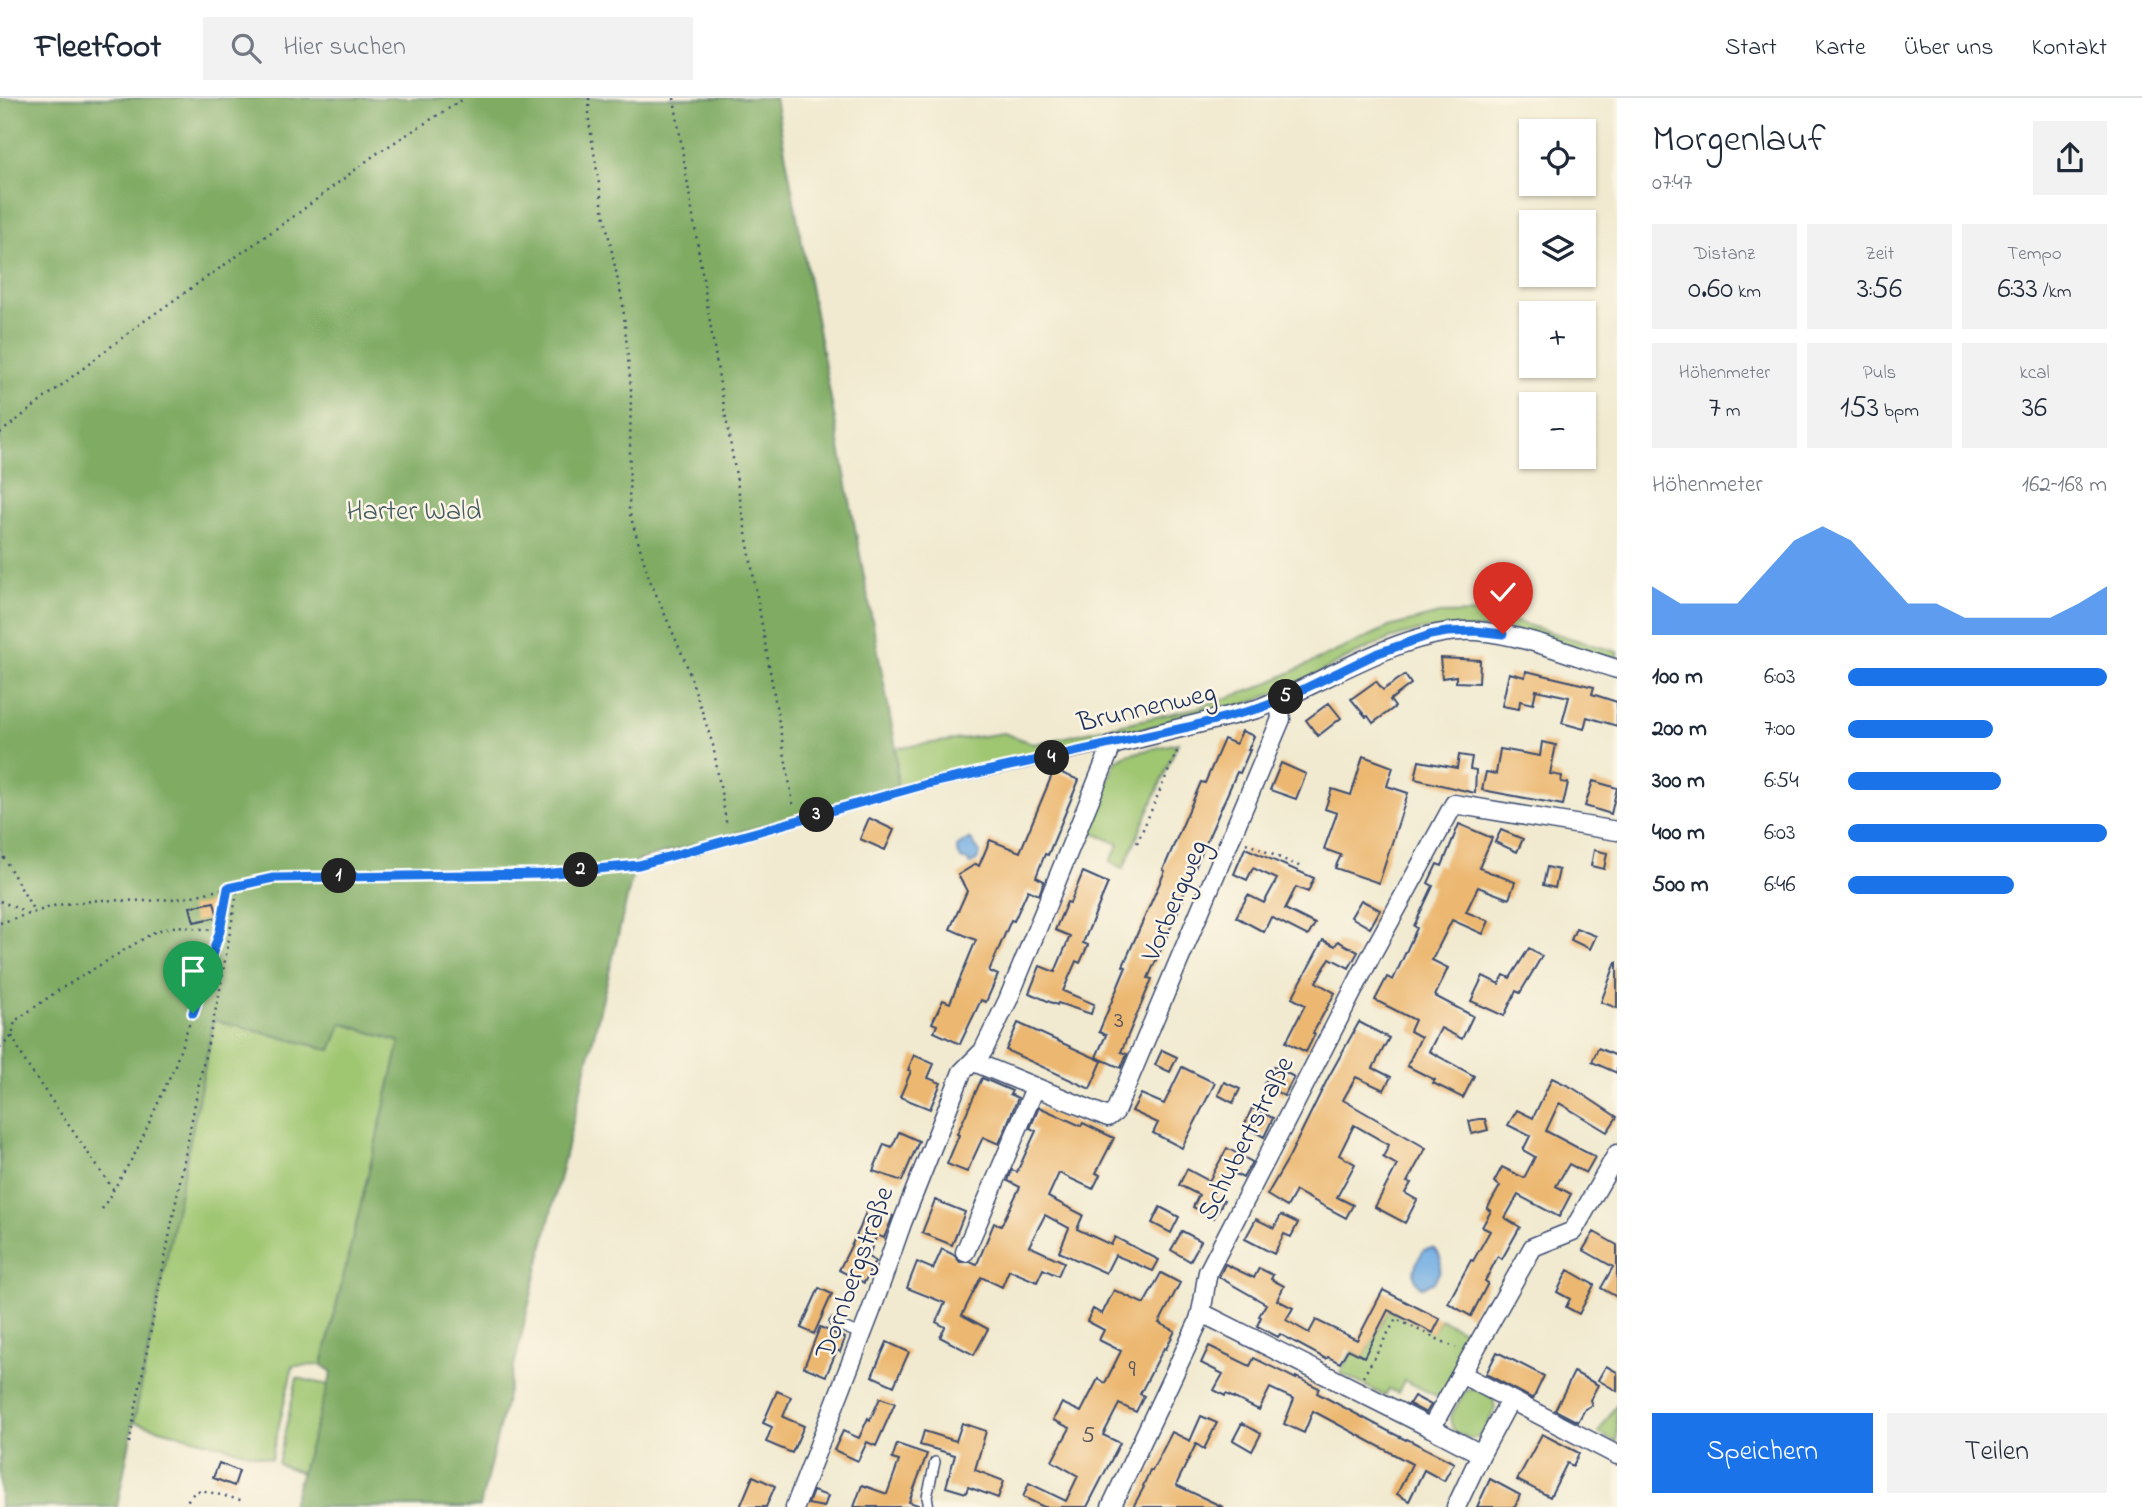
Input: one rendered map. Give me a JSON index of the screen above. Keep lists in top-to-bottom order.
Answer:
{
  "streets": {
    "street": [
      "Brunnenweg",
      "Vorbergweg",
      "Schubertstraße",
      "Dornbergstraße"
    ]
  },
  "crossings": [
    ["Brunnenweg", "Vorbergweg"],
    ["Brunnenweg", "Dornbergstraße"]
  ],
  "parks": ["Harter Wald"],
  "house_numbers": ["3", "9", "5"],
  "page": {
    "header": "Fleetfoot",
    "search": "Hier suchen",
    "nav": [
      "Start",
      "Karte",
      "Über uns",
      "Kontakt"
    ],
    "heading": ["Morgenlauf", "07:47"],
    "map_buttons": ["+", "−"],
    "stats": [
      ["Distanz", "0.60 km"],
      ["Zeit", "3:56"],
      ["Tempo", "6:33 /km"],
      ["Höhenmeter", "7 m"],
      ["Puls", "153 bpm"],
      ["kcal", "36"]
    ],
    "chart": ["Höhenmeter", "162–168 m"],
    "list": [
      {
        "name": "100 m",
        "note": "6:03"
      },
      {
        "name": "200 m",
        "note": "7:00"
      },
      {
        "name": "300 m",
        "note": "6:54"
      },
      {
        "name": "400 m",
        "note": "6:03"
      },
      {
        "name": "500 m",
        "note": "6:46"
      }
    ],
    "pins": [
      "5",
      "4",
      "3",
      "2",
      "1"
    ],
    "buttons": ["Speichern", "Teilen"]
  }
}
